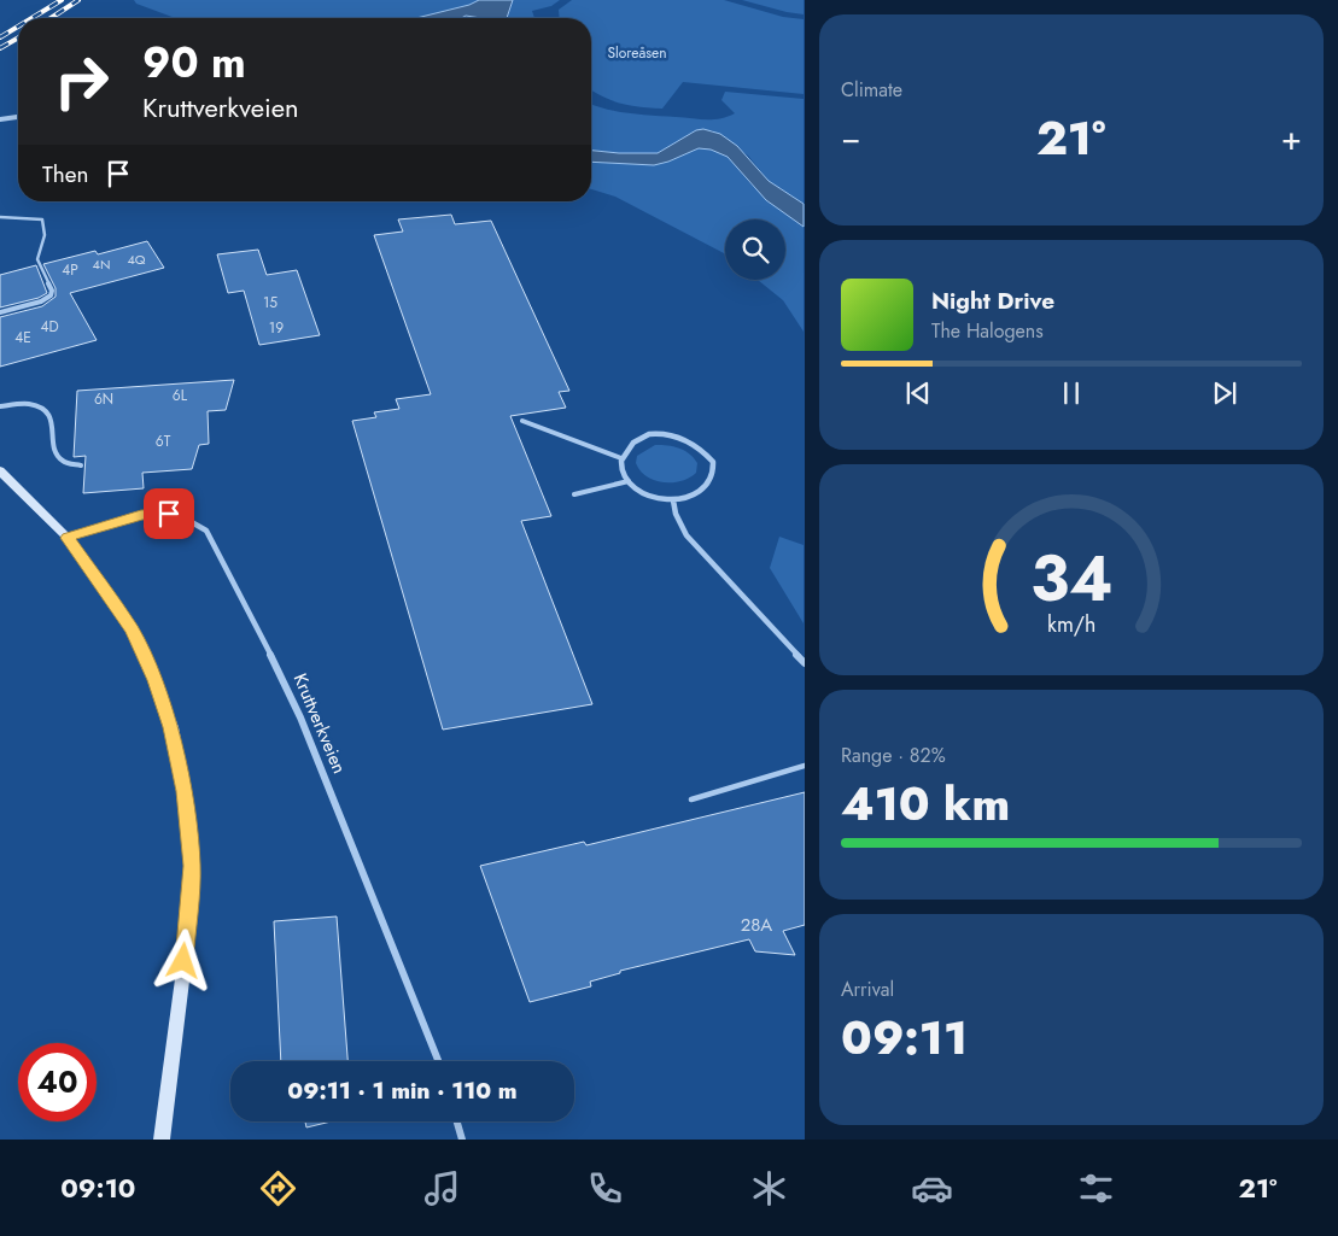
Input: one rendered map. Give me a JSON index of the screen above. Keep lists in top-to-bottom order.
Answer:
{
  "streets": {
    "street": ["Kruttverkveien"]
  },
  "parks": ["Sloreåsen"],
  "house_numbers": [
    "4Q",
    "4N",
    "4P",
    "15",
    "4D",
    "19",
    "4E",
    "6L",
    "6N",
    "6T",
    "28A"
  ],
  "page": {
    "tile": [
      "Climate",
      ["Range · 82%", "410 km"],
      ["Arrival", "09:11"]
    ],
    "turn": ["90 m", "Kruttverkveien"],
    "heat": ["−", "21°", "+"],
    "then": "Then",
    "song": ["Night Drive", "The Halogens"],
    "limit": "40",
    "trip": "09:11 · 1 min · 110 m",
    "tabs": ["09:10", "21°"],
    "gauge": ["34", "km/h"]
  }
}
